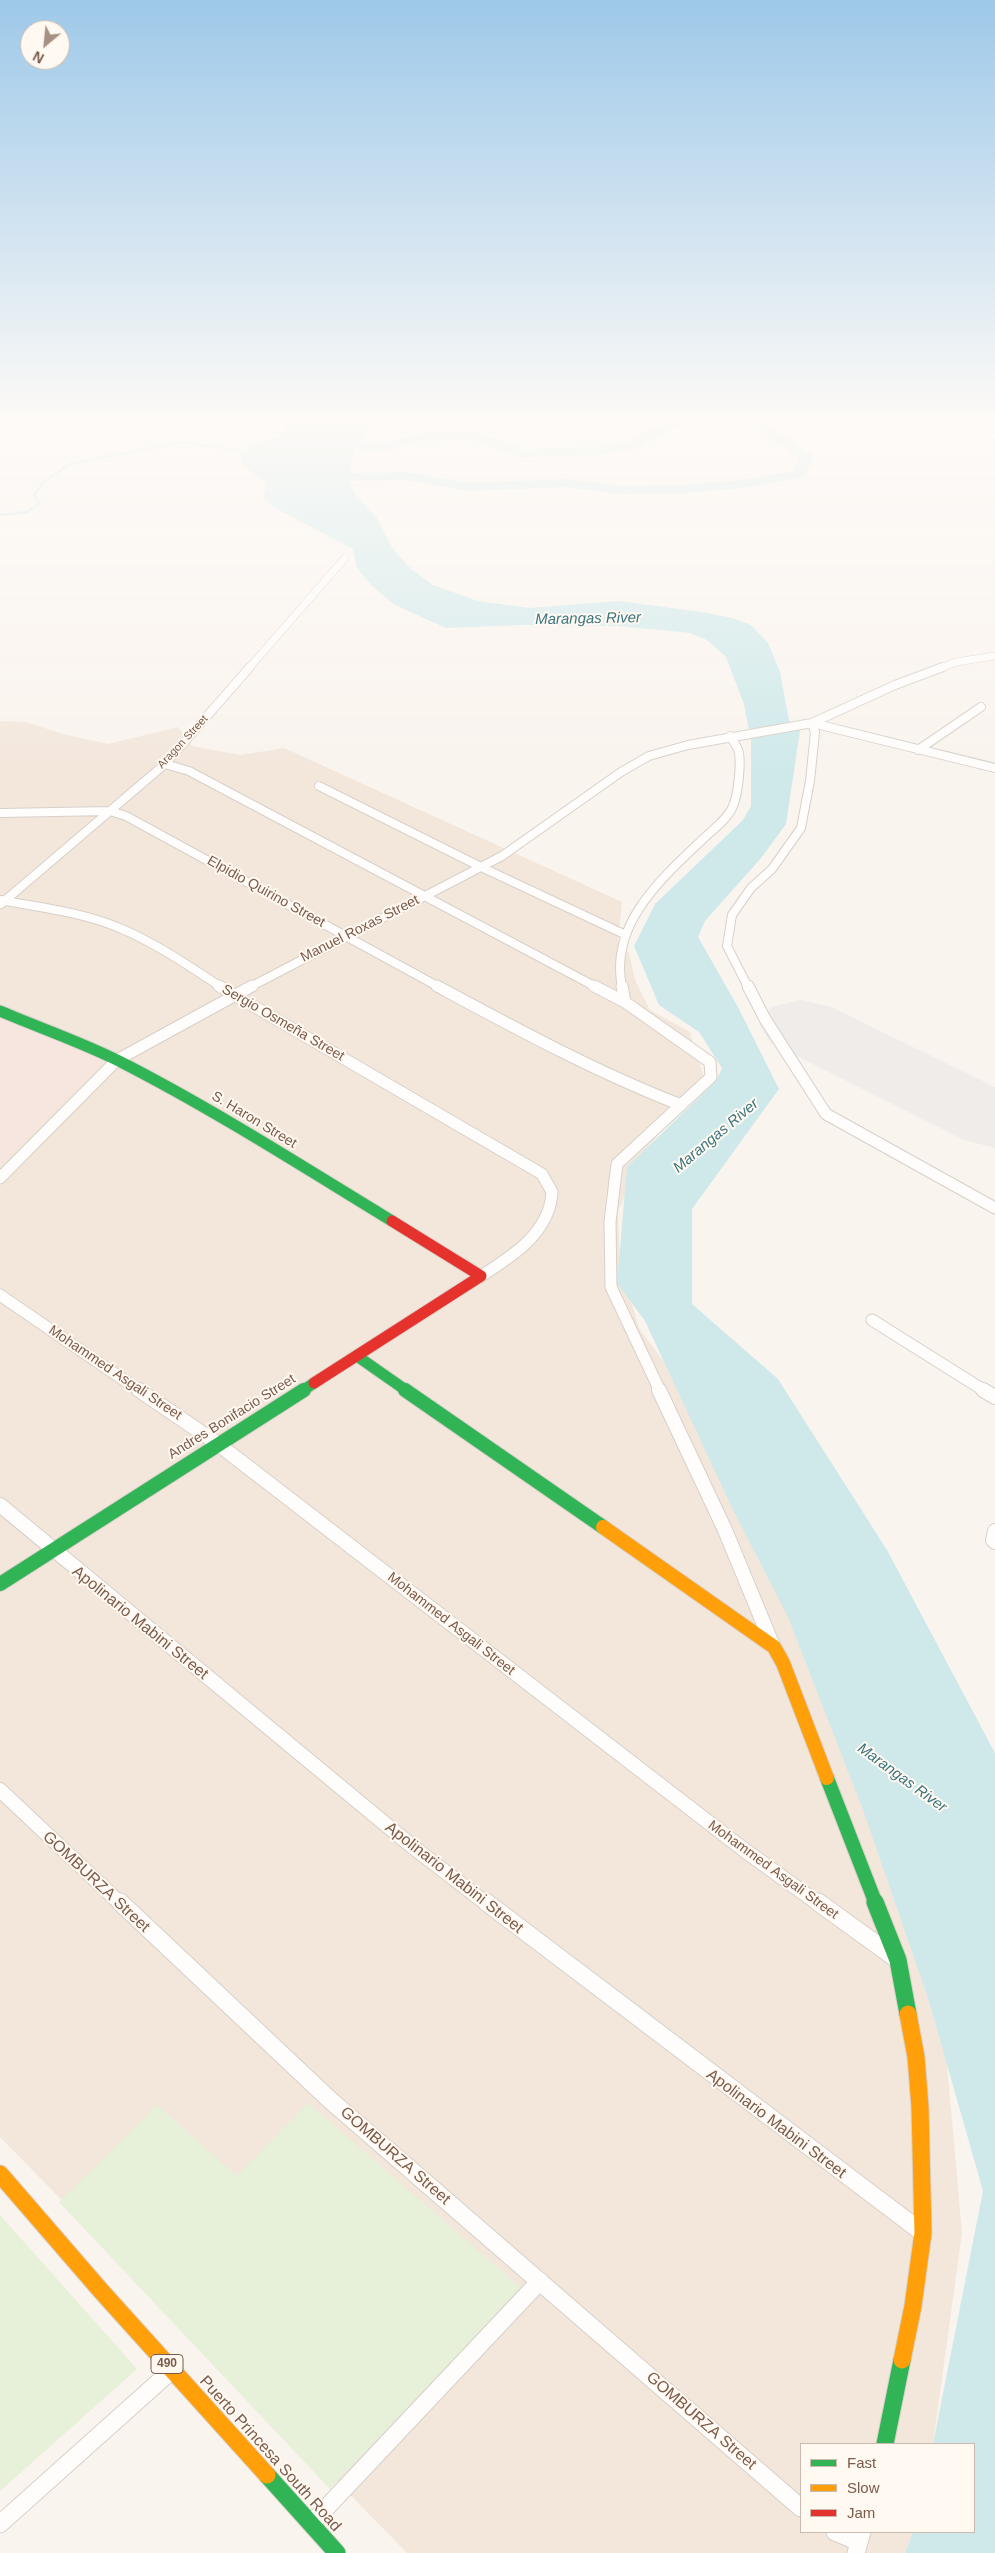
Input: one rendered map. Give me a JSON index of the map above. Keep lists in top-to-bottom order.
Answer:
{
  "streets": {
    "street": [
      "Aragon Street",
      "Elpidio Quirino Street",
      "Manuel Roxas Street",
      "Sergio Osmeña Street",
      "S. Haron Street",
      "Mohammed Asgali Street",
      "Andres Bonifacio Street",
      "Apolinario Mabini Street",
      "GOMBURZA Street",
      "490",
      "Puerto Princesa South Road"
    ]
  },
  "crossings": [
    ["Aragon Street", "Elpidio Quirino Street"],
    ["Aragon Street", "Sergio Osmeña Street"],
    ["Elpidio Quirino Street", "Manuel Roxas Street"],
    ["Manuel Roxas Street", "Sergio Osmeña Street"],
    ["Manuel Roxas Street", "S. Haron Street"],
    ["Sergio Osmeña Street", "S. Haron Street"],
    ["Sergio Osmeña Street", "Andres Bonifacio Street"],
    ["S. Haron Street", "Andres Bonifacio Street"],
    ["Mohammed Asgali Street", "Andres Bonifacio Street"],
    ["Andres Bonifacio Street", "Apolinario Mabini Street"]
  ],
  "water": ["Marangas River"],
  "legend": ["Fast", "Slow", "Jam"],
  "north": "bottom left"
}
